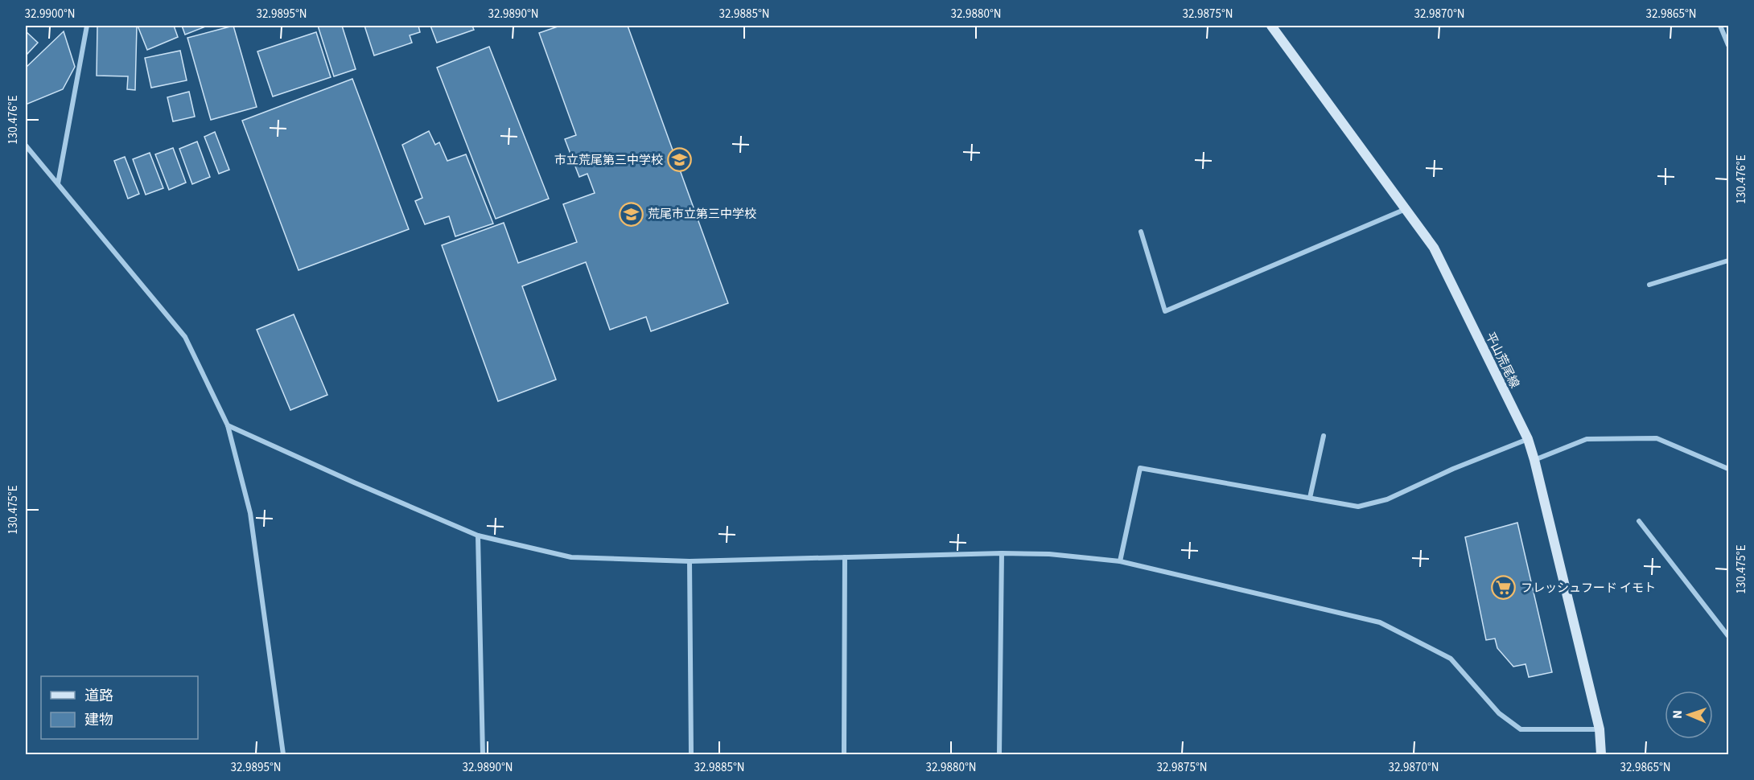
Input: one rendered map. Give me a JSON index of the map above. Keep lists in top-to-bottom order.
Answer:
{
  "streets": {
    "main road": ["平山荒尾線"]
  },
  "places": {
    "school or university": ["市立荒尾第三中学校", "荒尾市立第三中学校"],
    "supermarket": ["フレッシュフード イモト"]
  },
  "legend": ["道路", "建物"],
  "north": "left",
  "coordinates": [
    "32.9900°N",
    "32.9895°N",
    "32.9890°N",
    "32.9885°N",
    "32.9880°N",
    "32.9875°N",
    "32.9870°N",
    "32.9865°N",
    "130.476°E",
    "130.475°E"
  ]
}
